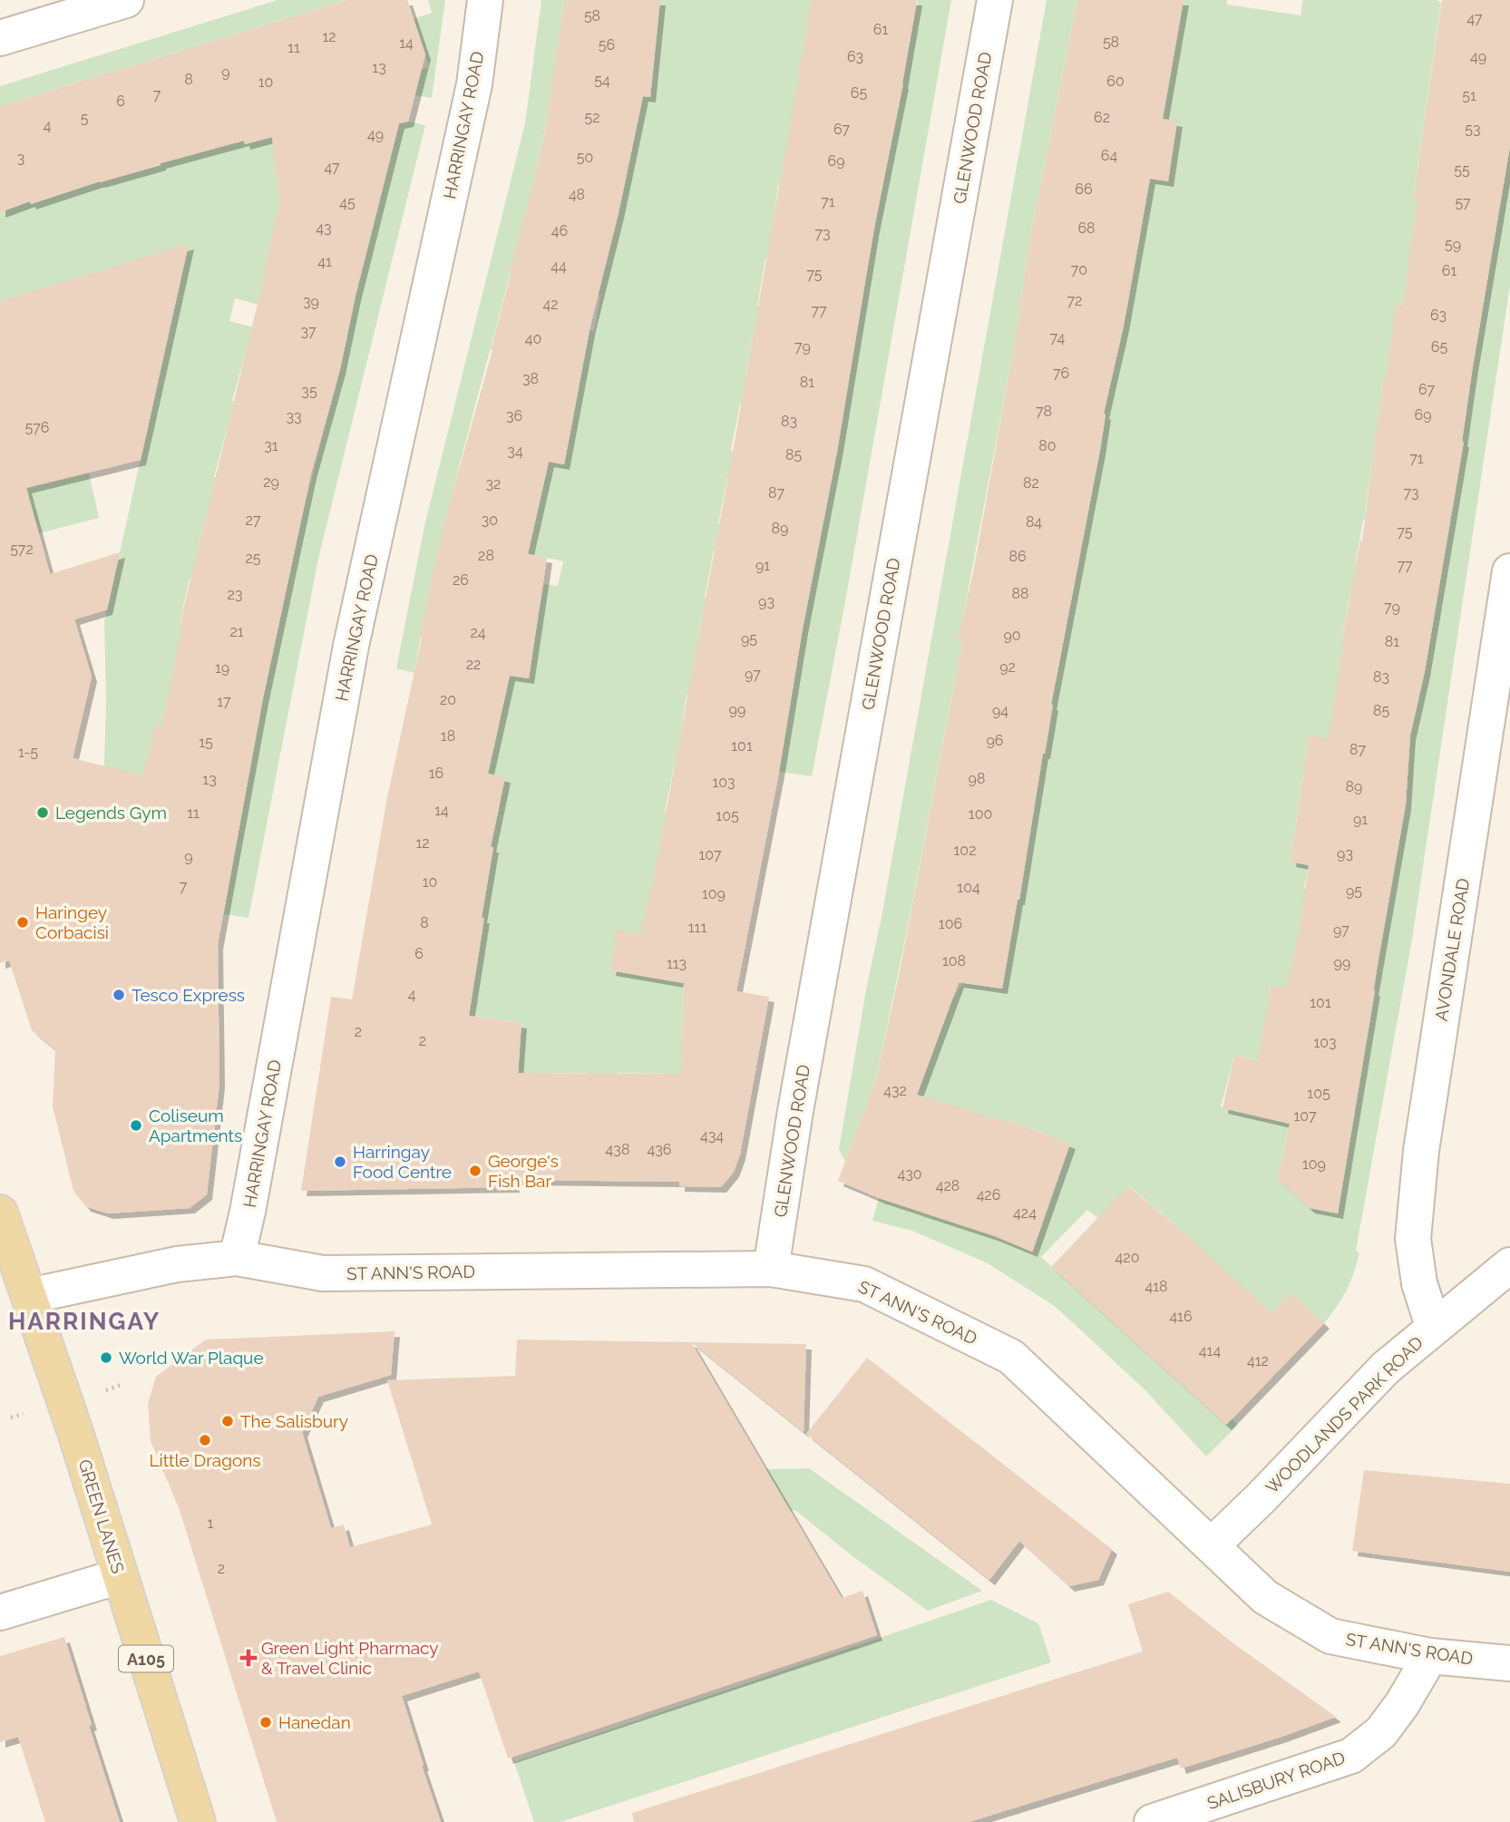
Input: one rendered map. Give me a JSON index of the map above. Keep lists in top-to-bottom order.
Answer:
{
  "streets": {
    "main road": ["GREEN LANES", "A105"],
    "street": [
      "HARRINGAY ROAD",
      "GLENWOOD ROAD",
      "AVONDALE ROAD",
      "ST ANN'S ROAD",
      "WOODLANDS PARK ROAD",
      "SALISBURY ROAD"
    ]
  },
  "crossings": [
    ["HARRINGAY ROAD", "ST ANN'S ROAD"],
    ["GLENWOOD ROAD", "ST ANN'S ROAD"],
    ["AVONDALE ROAD", "WOODLANDS PARK ROAD"],
    ["ST ANN'S ROAD", "WOODLANDS PARK ROAD"],
    ["ST ANN'S ROAD", "GREEN LANES"],
    ["ST ANN'S ROAD", "SALISBURY ROAD"]
  ],
  "districts": ["HARRINGAY"],
  "places": {
    "other": [
      "Legends Gym",
      "Haringey Corbacisi",
      "Tesco Express",
      "Coliseum Apartments",
      "Harringay Food Centre",
      "George's Fish Bar",
      "World War Plaque",
      "The Salisbury",
      "Little Dragons",
      "Hanedan"
    ],
    "health": ["Green Light Pharmacy & Travel Clinic"]
  },
  "house_numbers": [
    "58",
    "47",
    "61",
    "12",
    "58",
    "14",
    "56",
    "11",
    "63",
    "49",
    "13",
    "9",
    "8",
    "54",
    "60",
    "10",
    "65",
    "7",
    "51",
    "6",
    "52",
    "62",
    "5",
    "4",
    "67",
    "53",
    "49",
    "64",
    "50",
    "3",
    "69",
    "47",
    "55",
    "66",
    "48",
    "71",
    "45",
    "57",
    "43",
    "68",
    "46",
    "73",
    "59",
    "41",
    "44",
    "70",
    "61",
    "75",
    "72",
    "39",
    "42",
    "77",
    "63",
    "37",
    "74",
    "40",
    "79",
    "65",
    "76",
    "38",
    "81",
    "67",
    "35",
    "78",
    "69",
    "36",
    "33",
    "83",
    "576",
    "31",
    "80",
    "34",
    "85",
    "71",
    "29",
    "82",
    "32",
    "87",
    "73",
    "27",
    "30",
    "84",
    "89",
    "75",
    "572",
    "28",
    "86",
    "25",
    "91",
    "77",
    "26",
    "88",
    "23",
    "93",
    "79",
    "21",
    "24",
    "90",
    "95",
    "81",
    "22",
    "92",
    "19",
    "97",
    "83",
    "20",
    "17",
    "99",
    "94",
    "85",
    "18",
    "96",
    "15",
    "101",
    "87",
    "1-5",
    "16",
    "98",
    "13",
    "103",
    "89",
    "14",
    "11",
    "100",
    "105",
    "91",
    "12",
    "102",
    "93",
    "107",
    "9",
    "10",
    "7",
    "104",
    "95",
    "109",
    "8",
    "106",
    "111",
    "97",
    "6",
    "108",
    "99",
    "113",
    "4",
    "101",
    "2",
    "2",
    "103",
    "432",
    "105",
    "107",
    "434",
    "438",
    "436",
    "109",
    "430",
    "428",
    "426",
    "424",
    "420",
    "418",
    "416",
    "414",
    "412",
    "1",
    "2"
  ]
}
